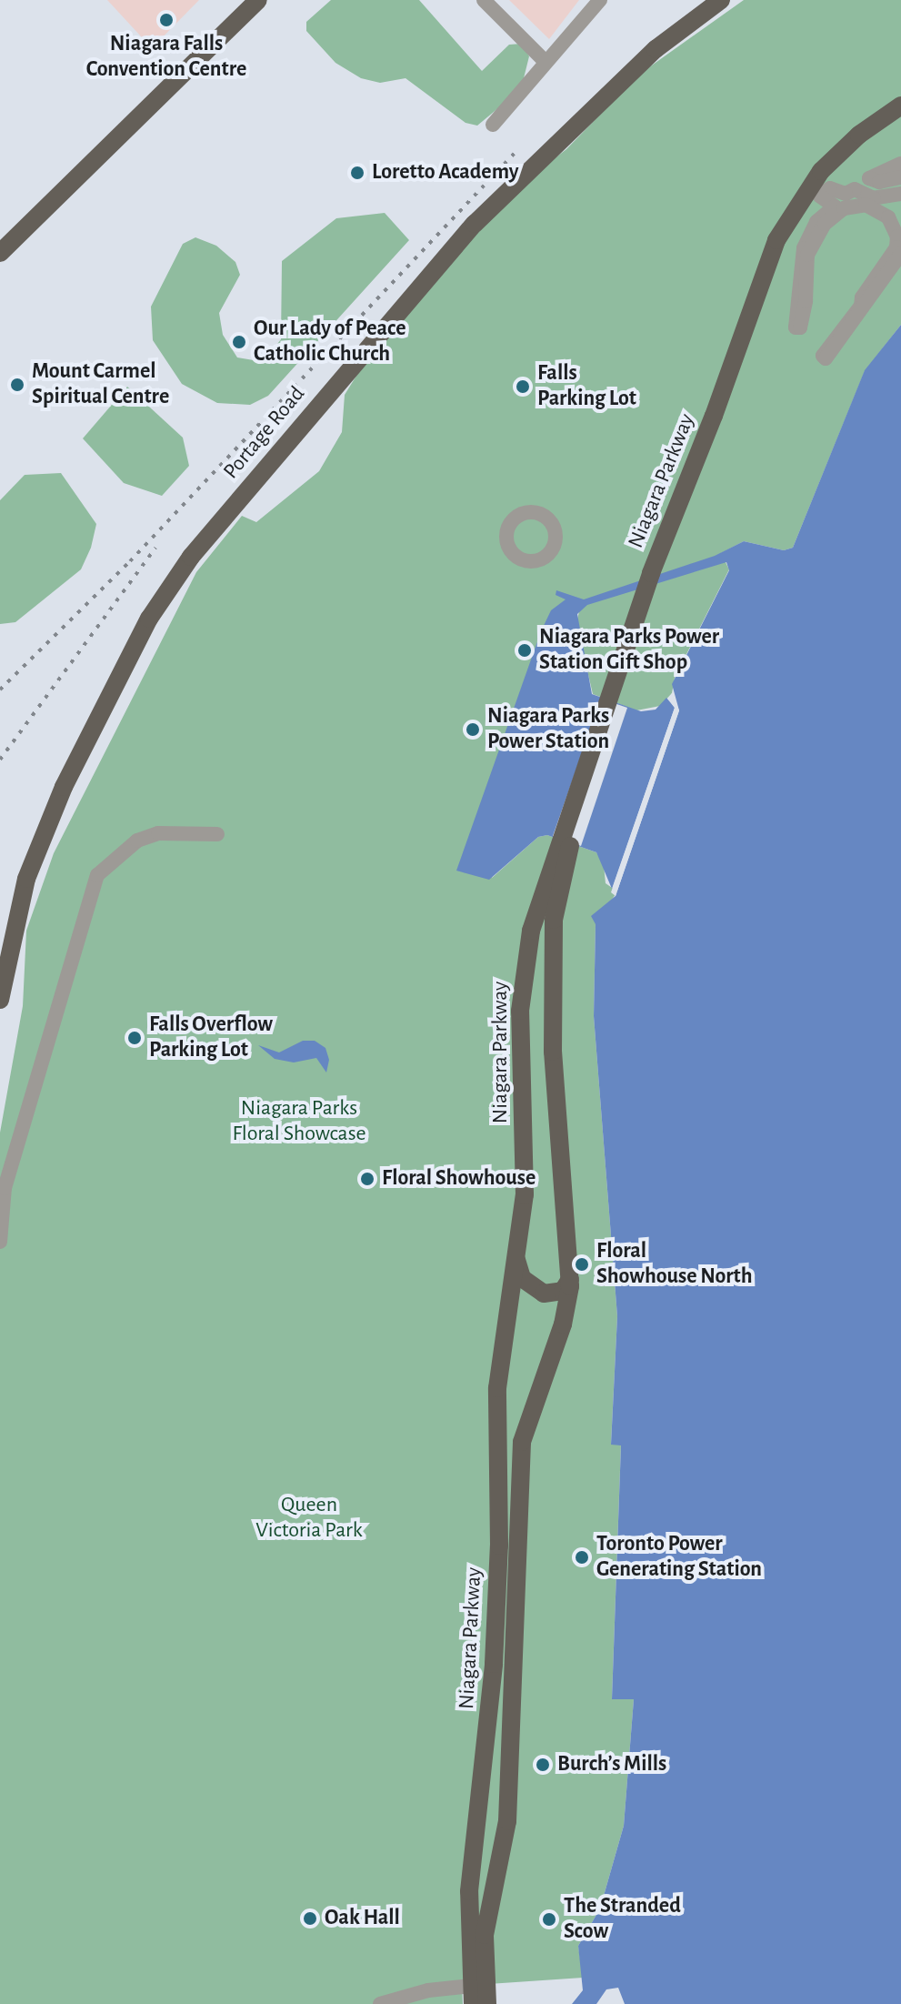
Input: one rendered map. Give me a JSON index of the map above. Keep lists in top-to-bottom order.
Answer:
{
  "streets": {
    "main road": ["Portage Road", "Niagara Parkway"]
  },
  "parks": ["Niagara Parks Floral Showcase", "Queen Victoria Park"],
  "places": [
    "Niagara Falls Convention Centre",
    "Loretto Academy",
    "Our Lady of Peace Catholic Church",
    "Mount Carmel Spiritual Centre",
    "Falls Parking Lot",
    "Niagara Parks Power Station Gift Shop",
    "Niagara Parks Power Station",
    "Falls Overflow Parking Lot",
    "Floral Showhouse",
    "Floral Showhouse North",
    "Toronto Power Generating Station",
    "Burch’s Mills",
    "Oak Hall",
    "The Stranded Scow"
  ]
}
